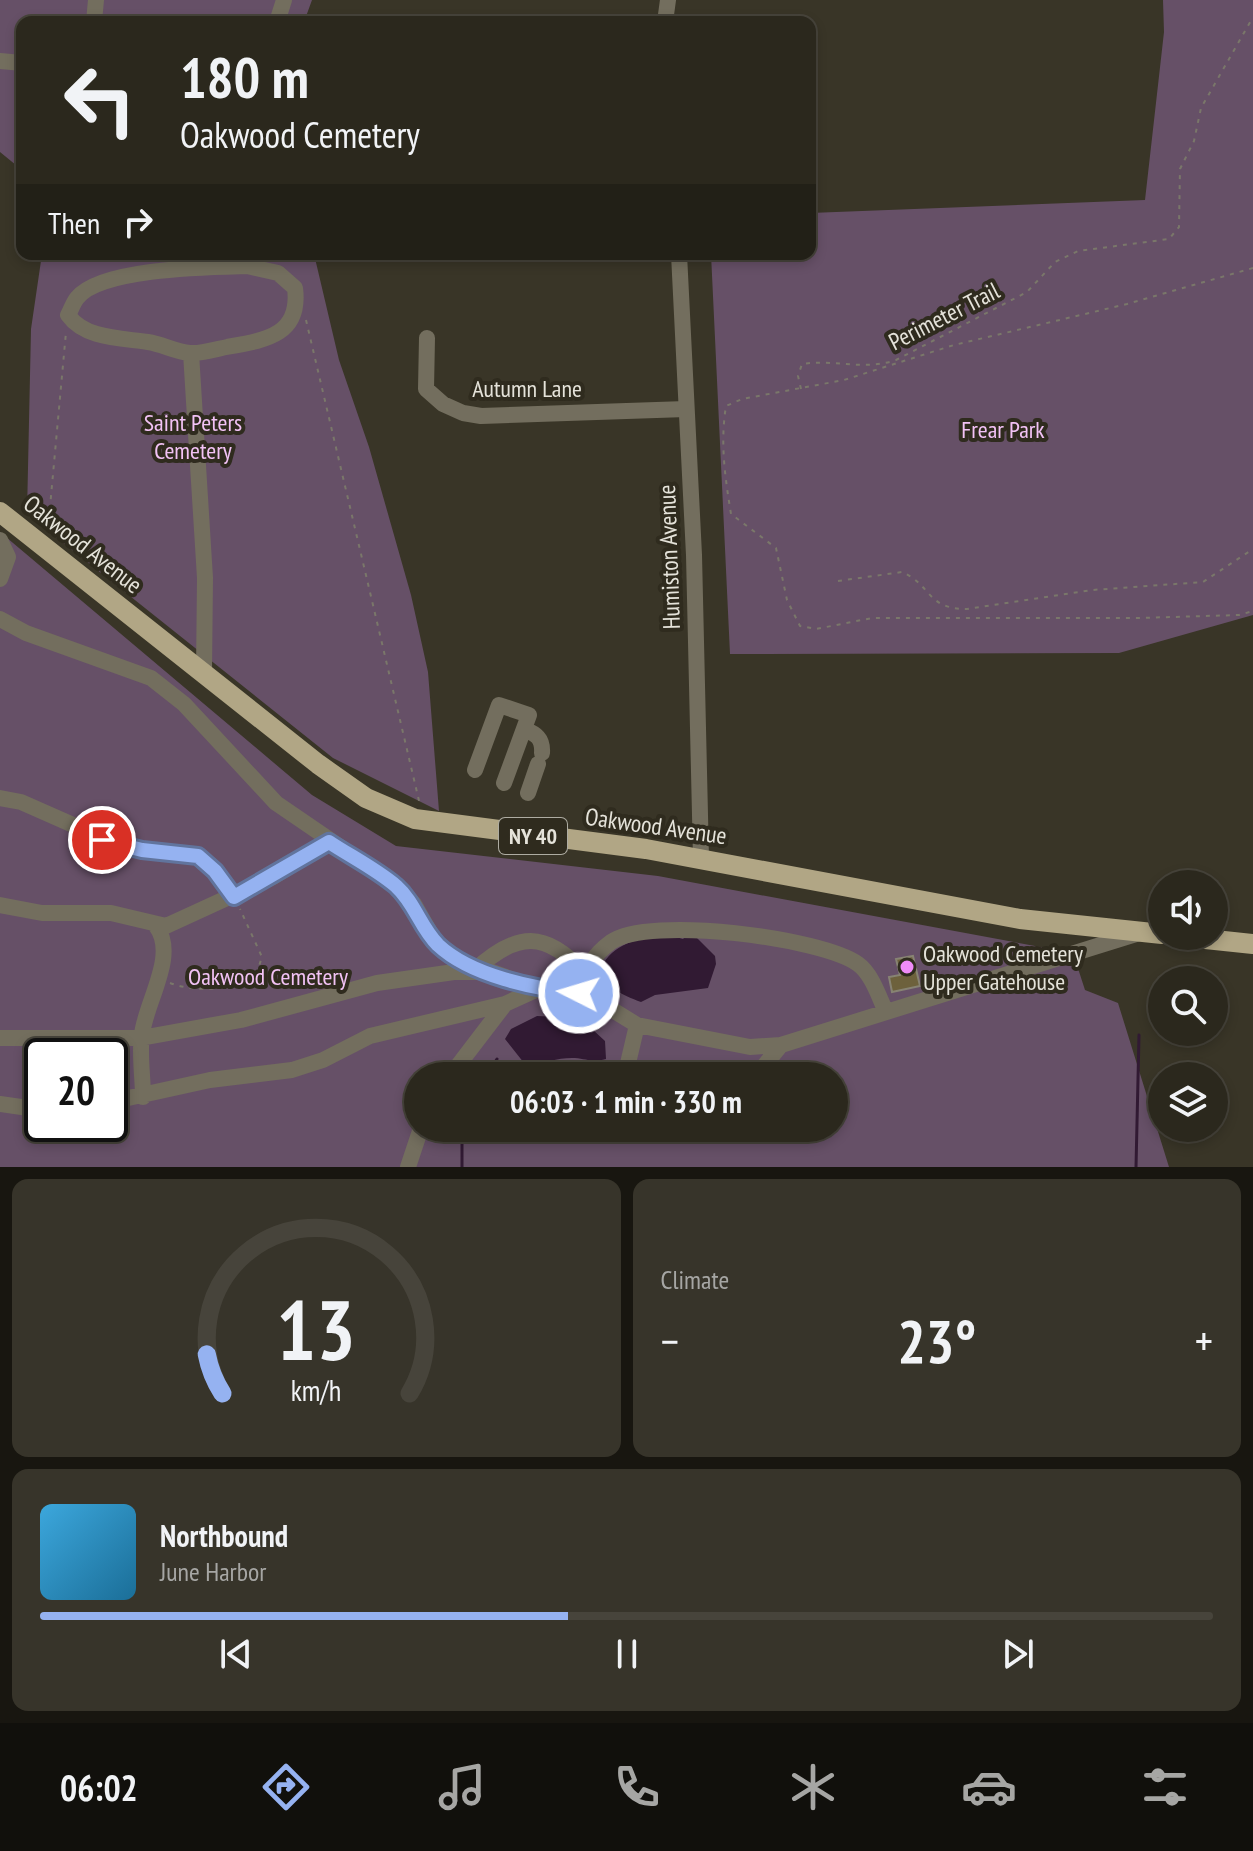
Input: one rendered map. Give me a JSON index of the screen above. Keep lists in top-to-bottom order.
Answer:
{
  "streets": {
    "main road": ["Oakwood Avenue", "NY 40"],
    "street": ["Autumn Lane", "Humiston Avenue"],
    "path": ["Perimeter Trail"]
  },
  "crossings": [
    ["Autumn Lane", "Humiston Avenue"],
    ["Oakwood Avenue", "Humiston Avenue"]
  ],
  "parks": ["Saint Peters Cemetery", "Frear Park", "Oakwood Cemetery"],
  "places": ["Oakwood Cemetery Upper Gatehouse"],
  "page": {
    "turn": ["180 m", "Oakwood Cemetery"],
    "then": "Then",
    "limit": "20",
    "trip": "06:03 · 1 min · 330 m",
    "tile": "Climate",
    "heat": ["−", "23°", "+"],
    "song": ["Northbound", "June Harbor"],
    "tabs": "06:02",
    "gauge": ["13", "km/h"]
  }
}
